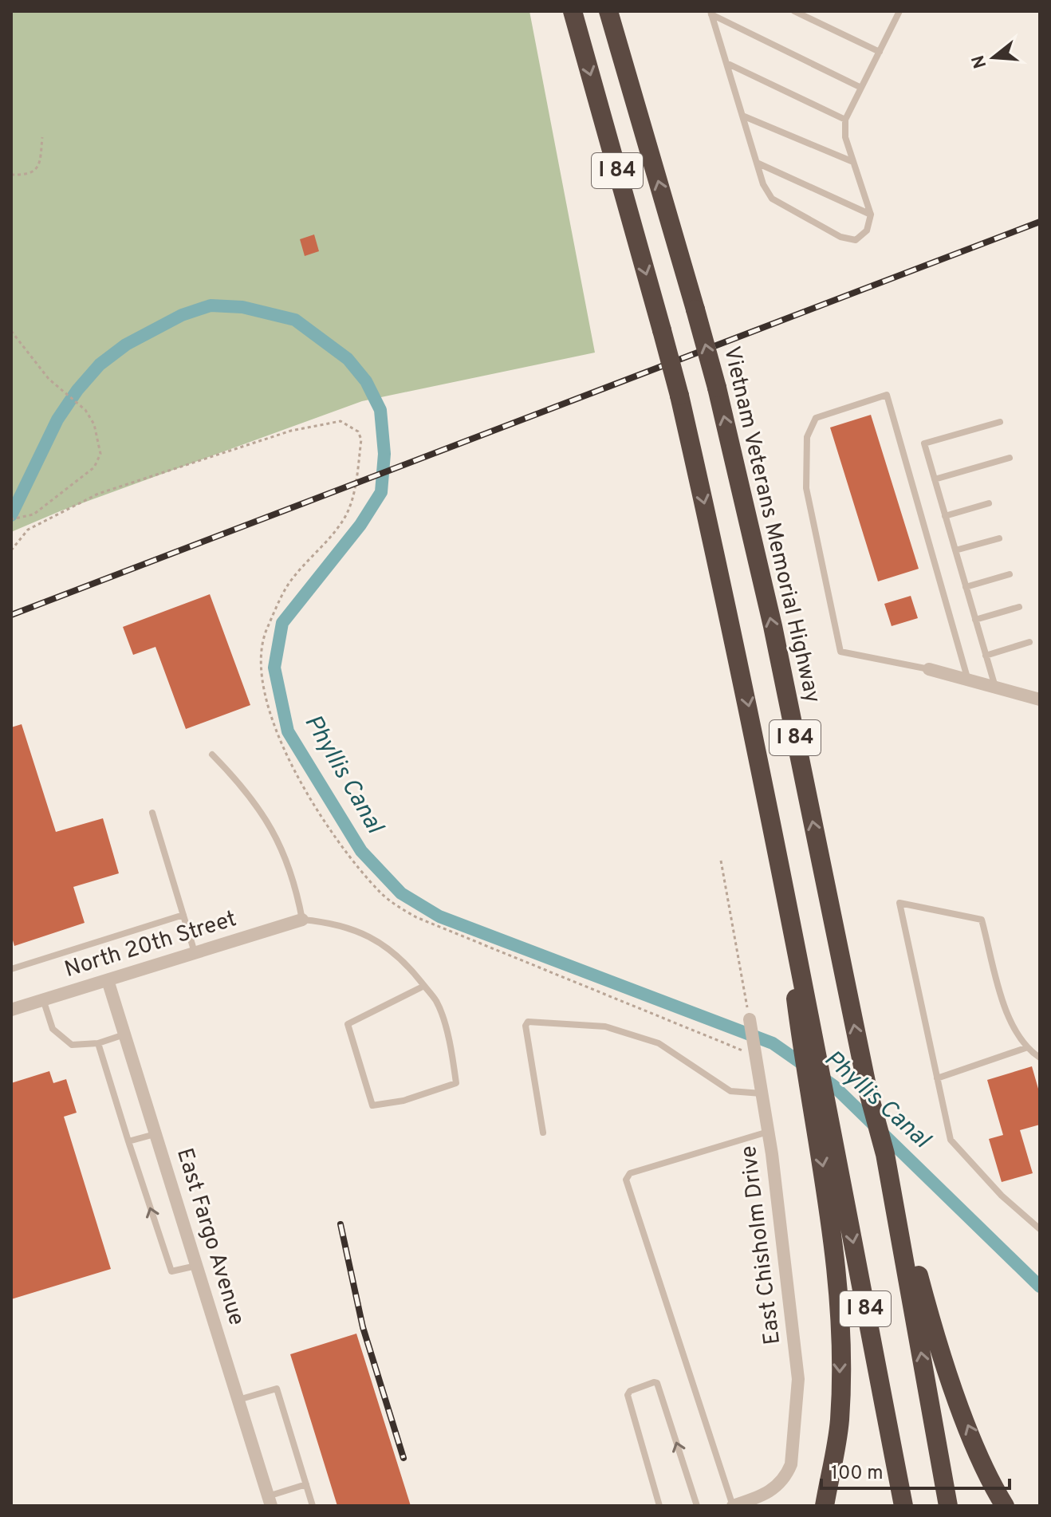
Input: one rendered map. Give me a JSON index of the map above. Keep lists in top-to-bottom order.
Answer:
{
  "streets": {
    "highway": ["I 84", "Vietnam Veterans Memorial Highway"],
    "street": ["North 20th Street", "East Fargo Avenue", "East Chisholm Drive"]
  },
  "crossings": [
    ["North 20th Street", "East Fargo Avenue"]
  ],
  "water": ["Phyllis Canal"],
  "scale_bar": "100 m",
  "north": "left"
}
